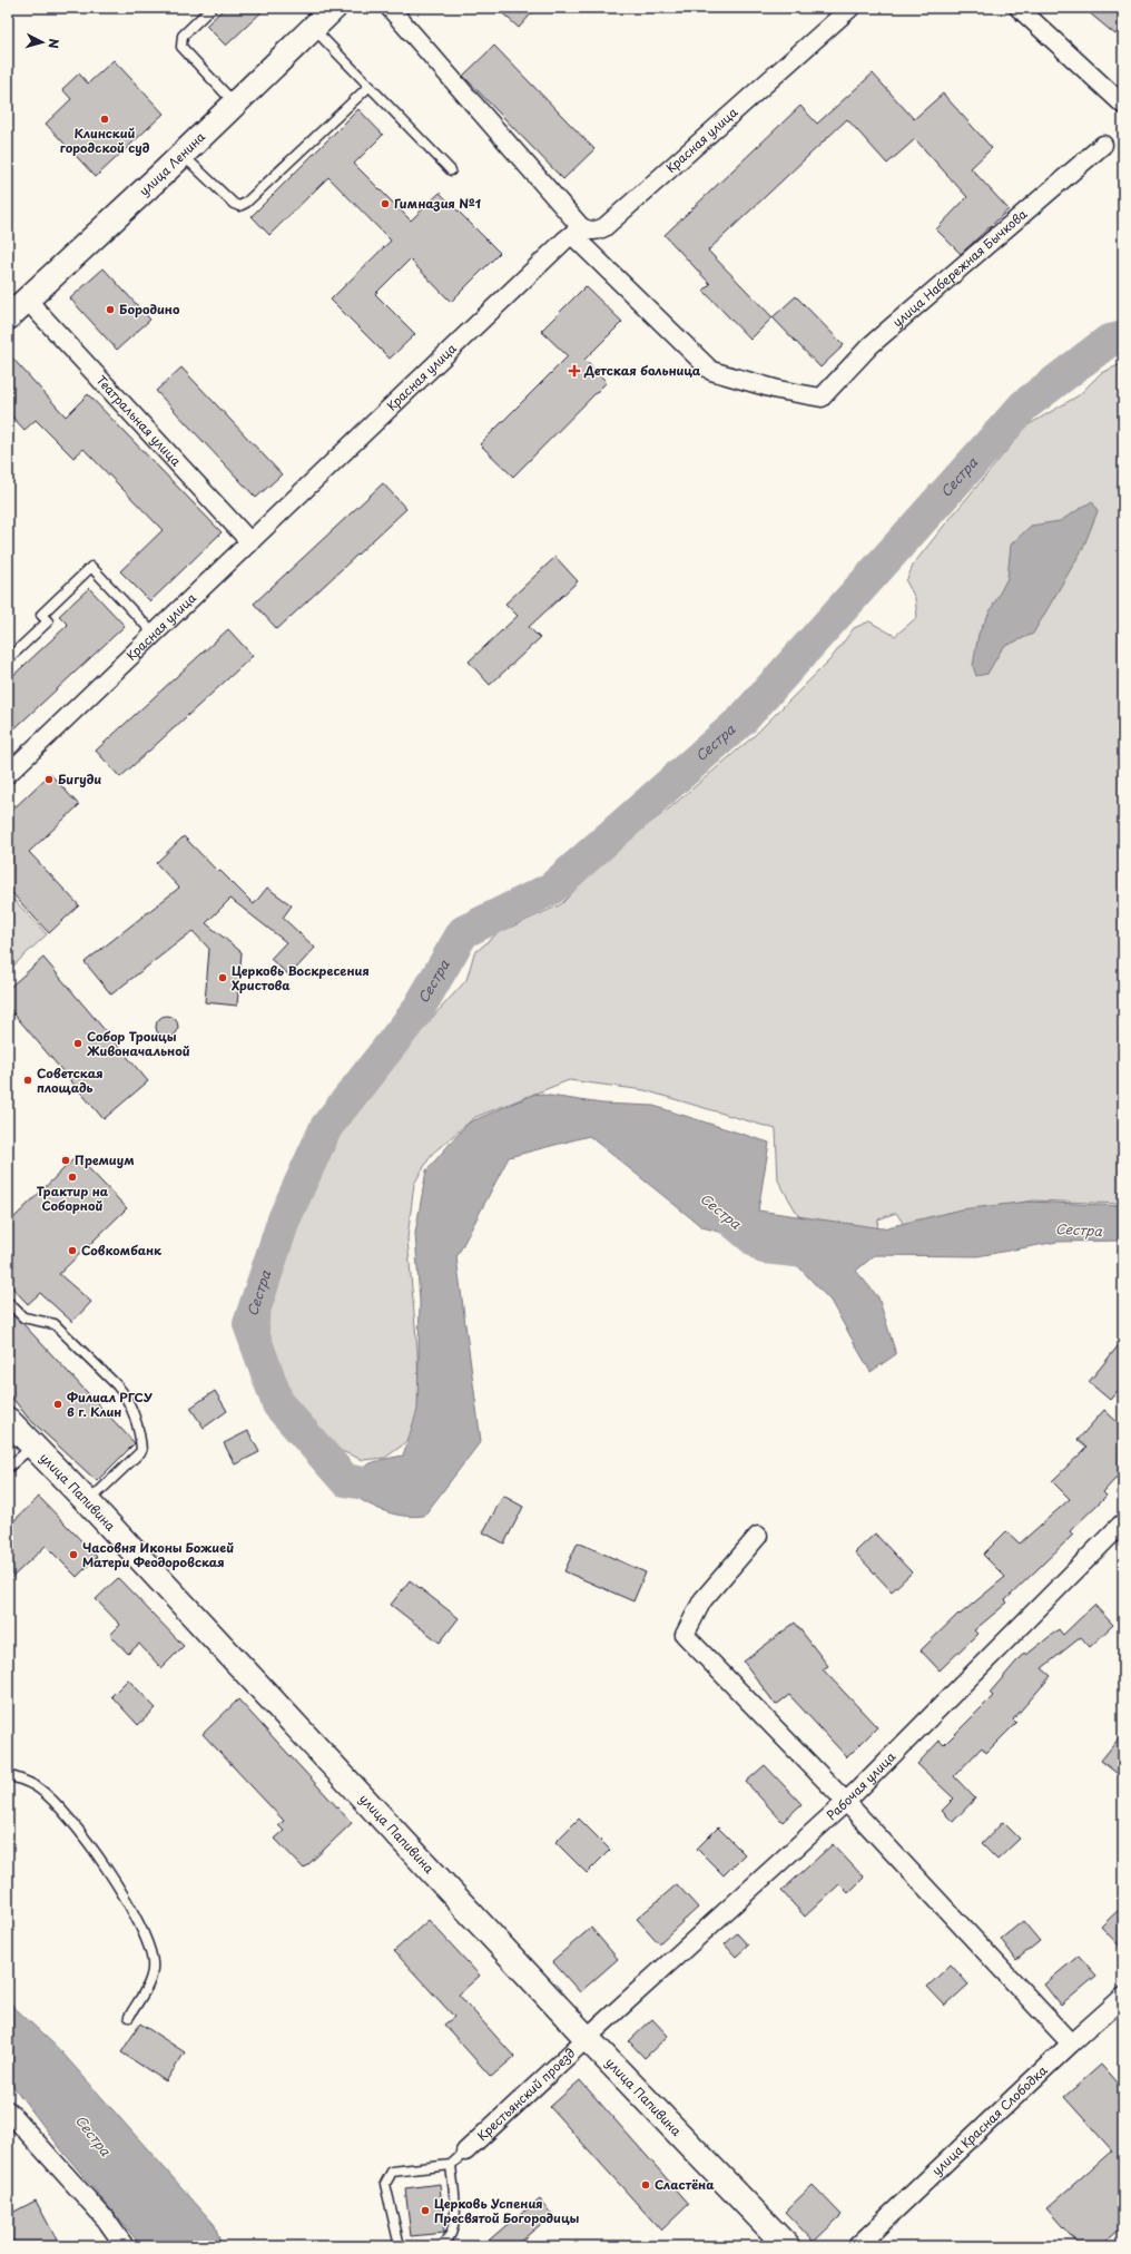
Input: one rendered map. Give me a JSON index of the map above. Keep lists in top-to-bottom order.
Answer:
{
  "streets": {
    "main road": ["улица Ленина", "улица Папивина"],
    "street": [
      "Красная улица",
      "улица Набережная Бычкова",
      "Театральная улица",
      "Рабочая улица",
      "Крестьянский проезд",
      "улица Красная Слободка"
    ]
  },
  "crossings": [
    ["Красная улица", "улица Набережная Бычкова"],
    ["Красная улица", "Театральная улица"],
    ["улица Ленина", "Театральная улица"],
    ["улица Папивина", "Рабочая улица"],
    ["улица Папивина", "Крестьянский проезд"],
    ["Рабочая улица", "Крестьянский проезд"]
  ],
  "water": ["Сестра"],
  "places": {
    "other": [
      "Клинский городской суд",
      "Гимназия №1",
      "Бородино",
      "Бигуди",
      "Церковь Воскресения Христова",
      "Собор Троицы Живоначальной",
      "Советская площадь",
      "Премиум",
      "Трактир на Соборной",
      "Совкомбанк",
      "Филиал РГСУ в г. Клин",
      "Часовня Иконы Божией Матери Феодоровская",
      "Сластёна",
      "Церковь Успения Пресвятой Богородицы"
    ],
    "health": ["Детская больница"]
  },
  "north": "right"
}
